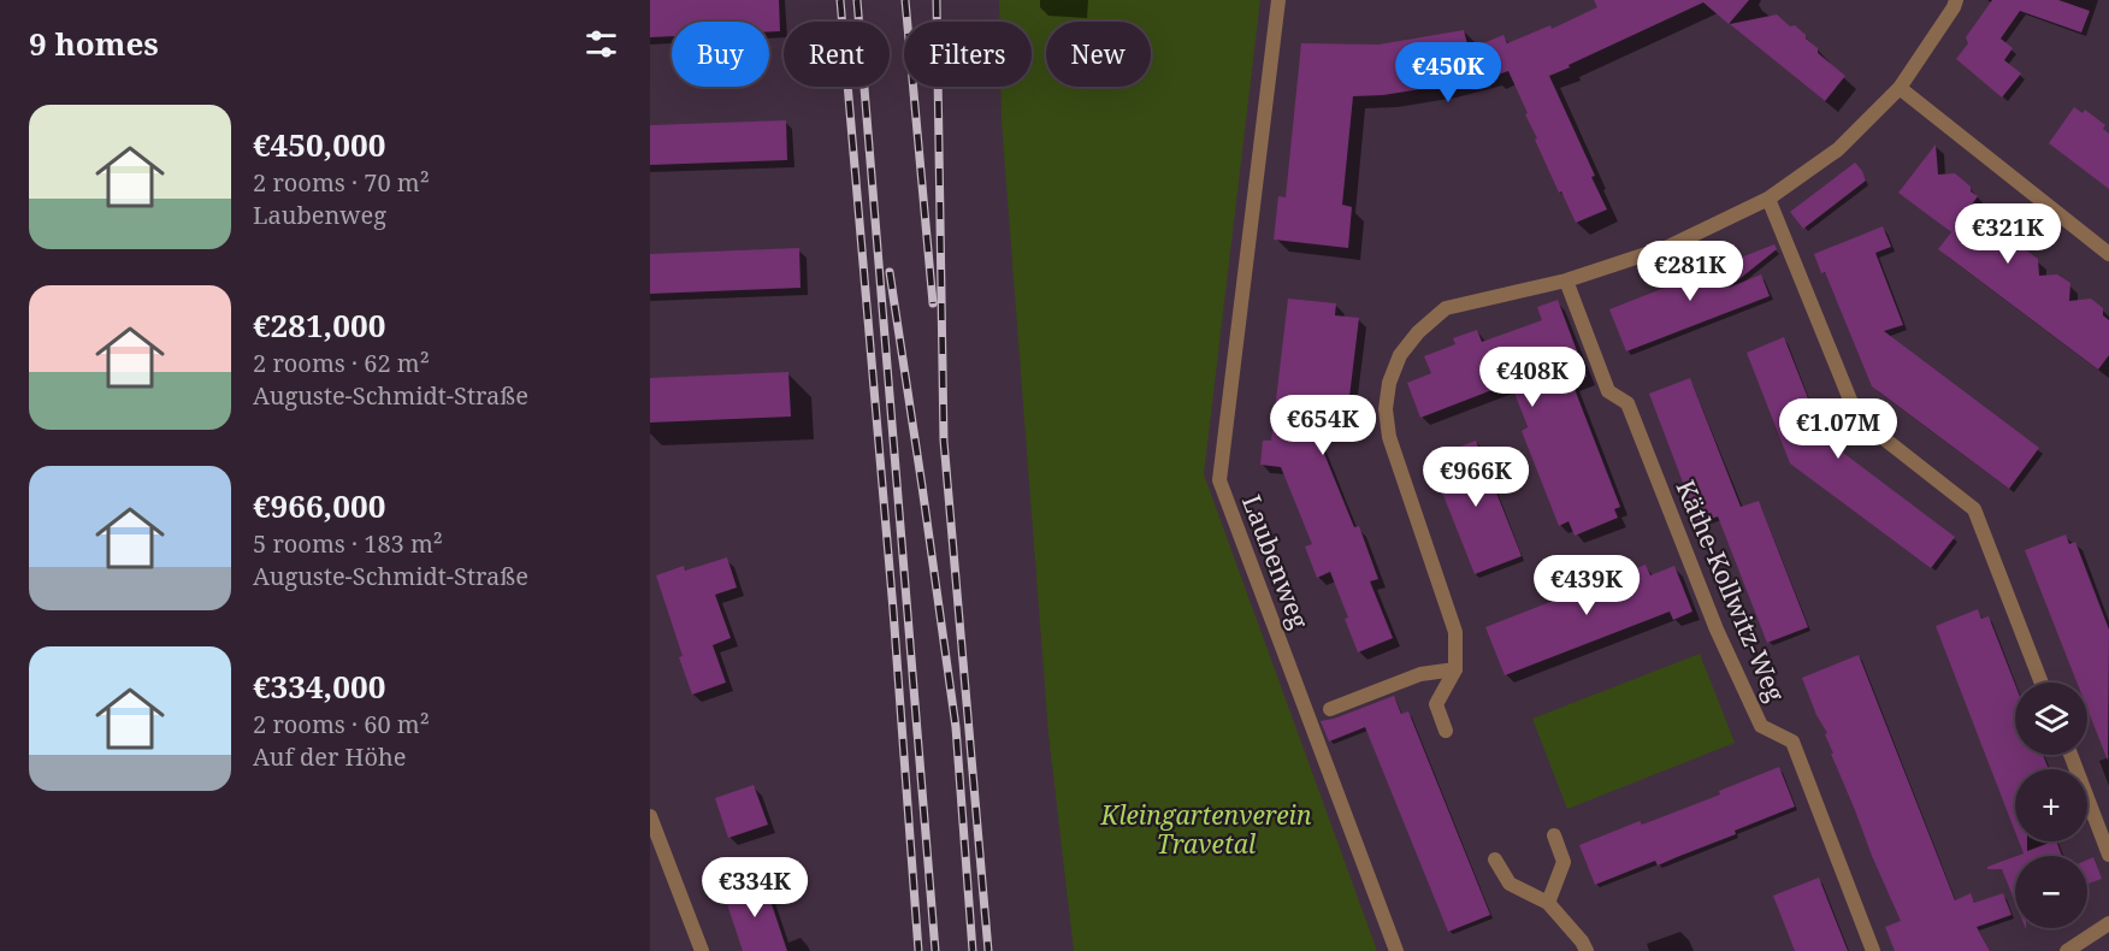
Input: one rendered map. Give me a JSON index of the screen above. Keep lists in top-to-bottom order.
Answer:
{
  "streets": {
    "street": ["Laubenweg", "Käthe-Kollwitz-Weg"]
  },
  "parks": ["Kleingartenverein Travetal"],
  "page": {
    "heading": "9 homes",
    "chip": [
      "Buy",
      "Rent",
      "Filters",
      "New"
    ],
    "price": [
      "€450K",
      "€321K",
      "€281K",
      "€408K",
      "€654K",
      "€1.07M",
      "€966K",
      "€439K",
      "€334K"
    ],
    "list": [
      {
        "name": "€450,000",
        "note": "2 rooms · 70 m² · Laubenweg"
      },
      {
        "name": "€281,000",
        "note": "2 rooms · 62 m² · Auguste-Schmidt-Straße"
      },
      {
        "name": "€966,000",
        "note": "5 rooms · 183 m² · Auguste-Schmidt-Straße"
      },
      {
        "name": "€334,000",
        "note": "2 rooms · 60 m² · Auf der Höhe"
      }
    ],
    "map_buttons": ["+", "−"]
  }
}
